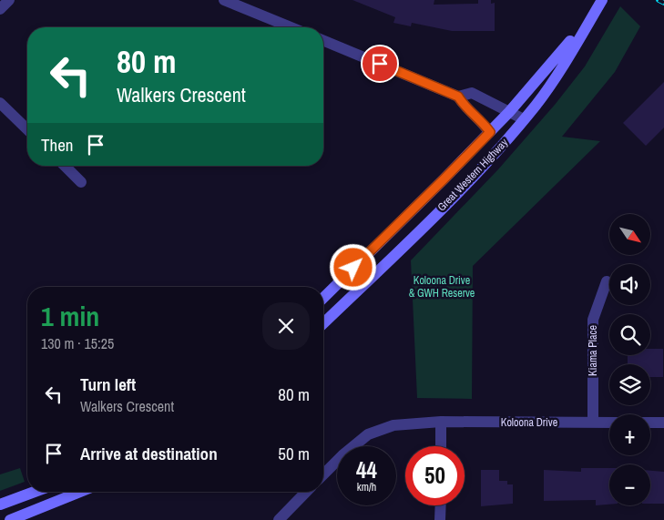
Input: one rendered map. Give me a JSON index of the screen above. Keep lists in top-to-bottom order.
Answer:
{
  "streets": {
    "main road": ["Great Western Highway"],
    "street": ["Kiama Place", "Koloona Drive"]
  },
  "crossings": [
    ["Kiama Place", "Koloona Drive"]
  ],
  "parks": ["Koloona Drive & GWH Reserve"],
  "north": "bottom right",
  "page": {
    "turn": ["80 m", "Walkers Crescent"],
    "then": "Then",
    "map_buttons": ["+", "−"],
    "heading": ["1 min", "130 m · 15:25"],
    "list": [
      {
        "name": "Turn left",
        "note": "Walkers Crescent",
        "value": "80 m"
      },
      {
        "name": "Arrive at destination",
        "value": "50 m"
      }
    ],
    "speed": "44 km/h",
    "limit": "50"
  }
}
